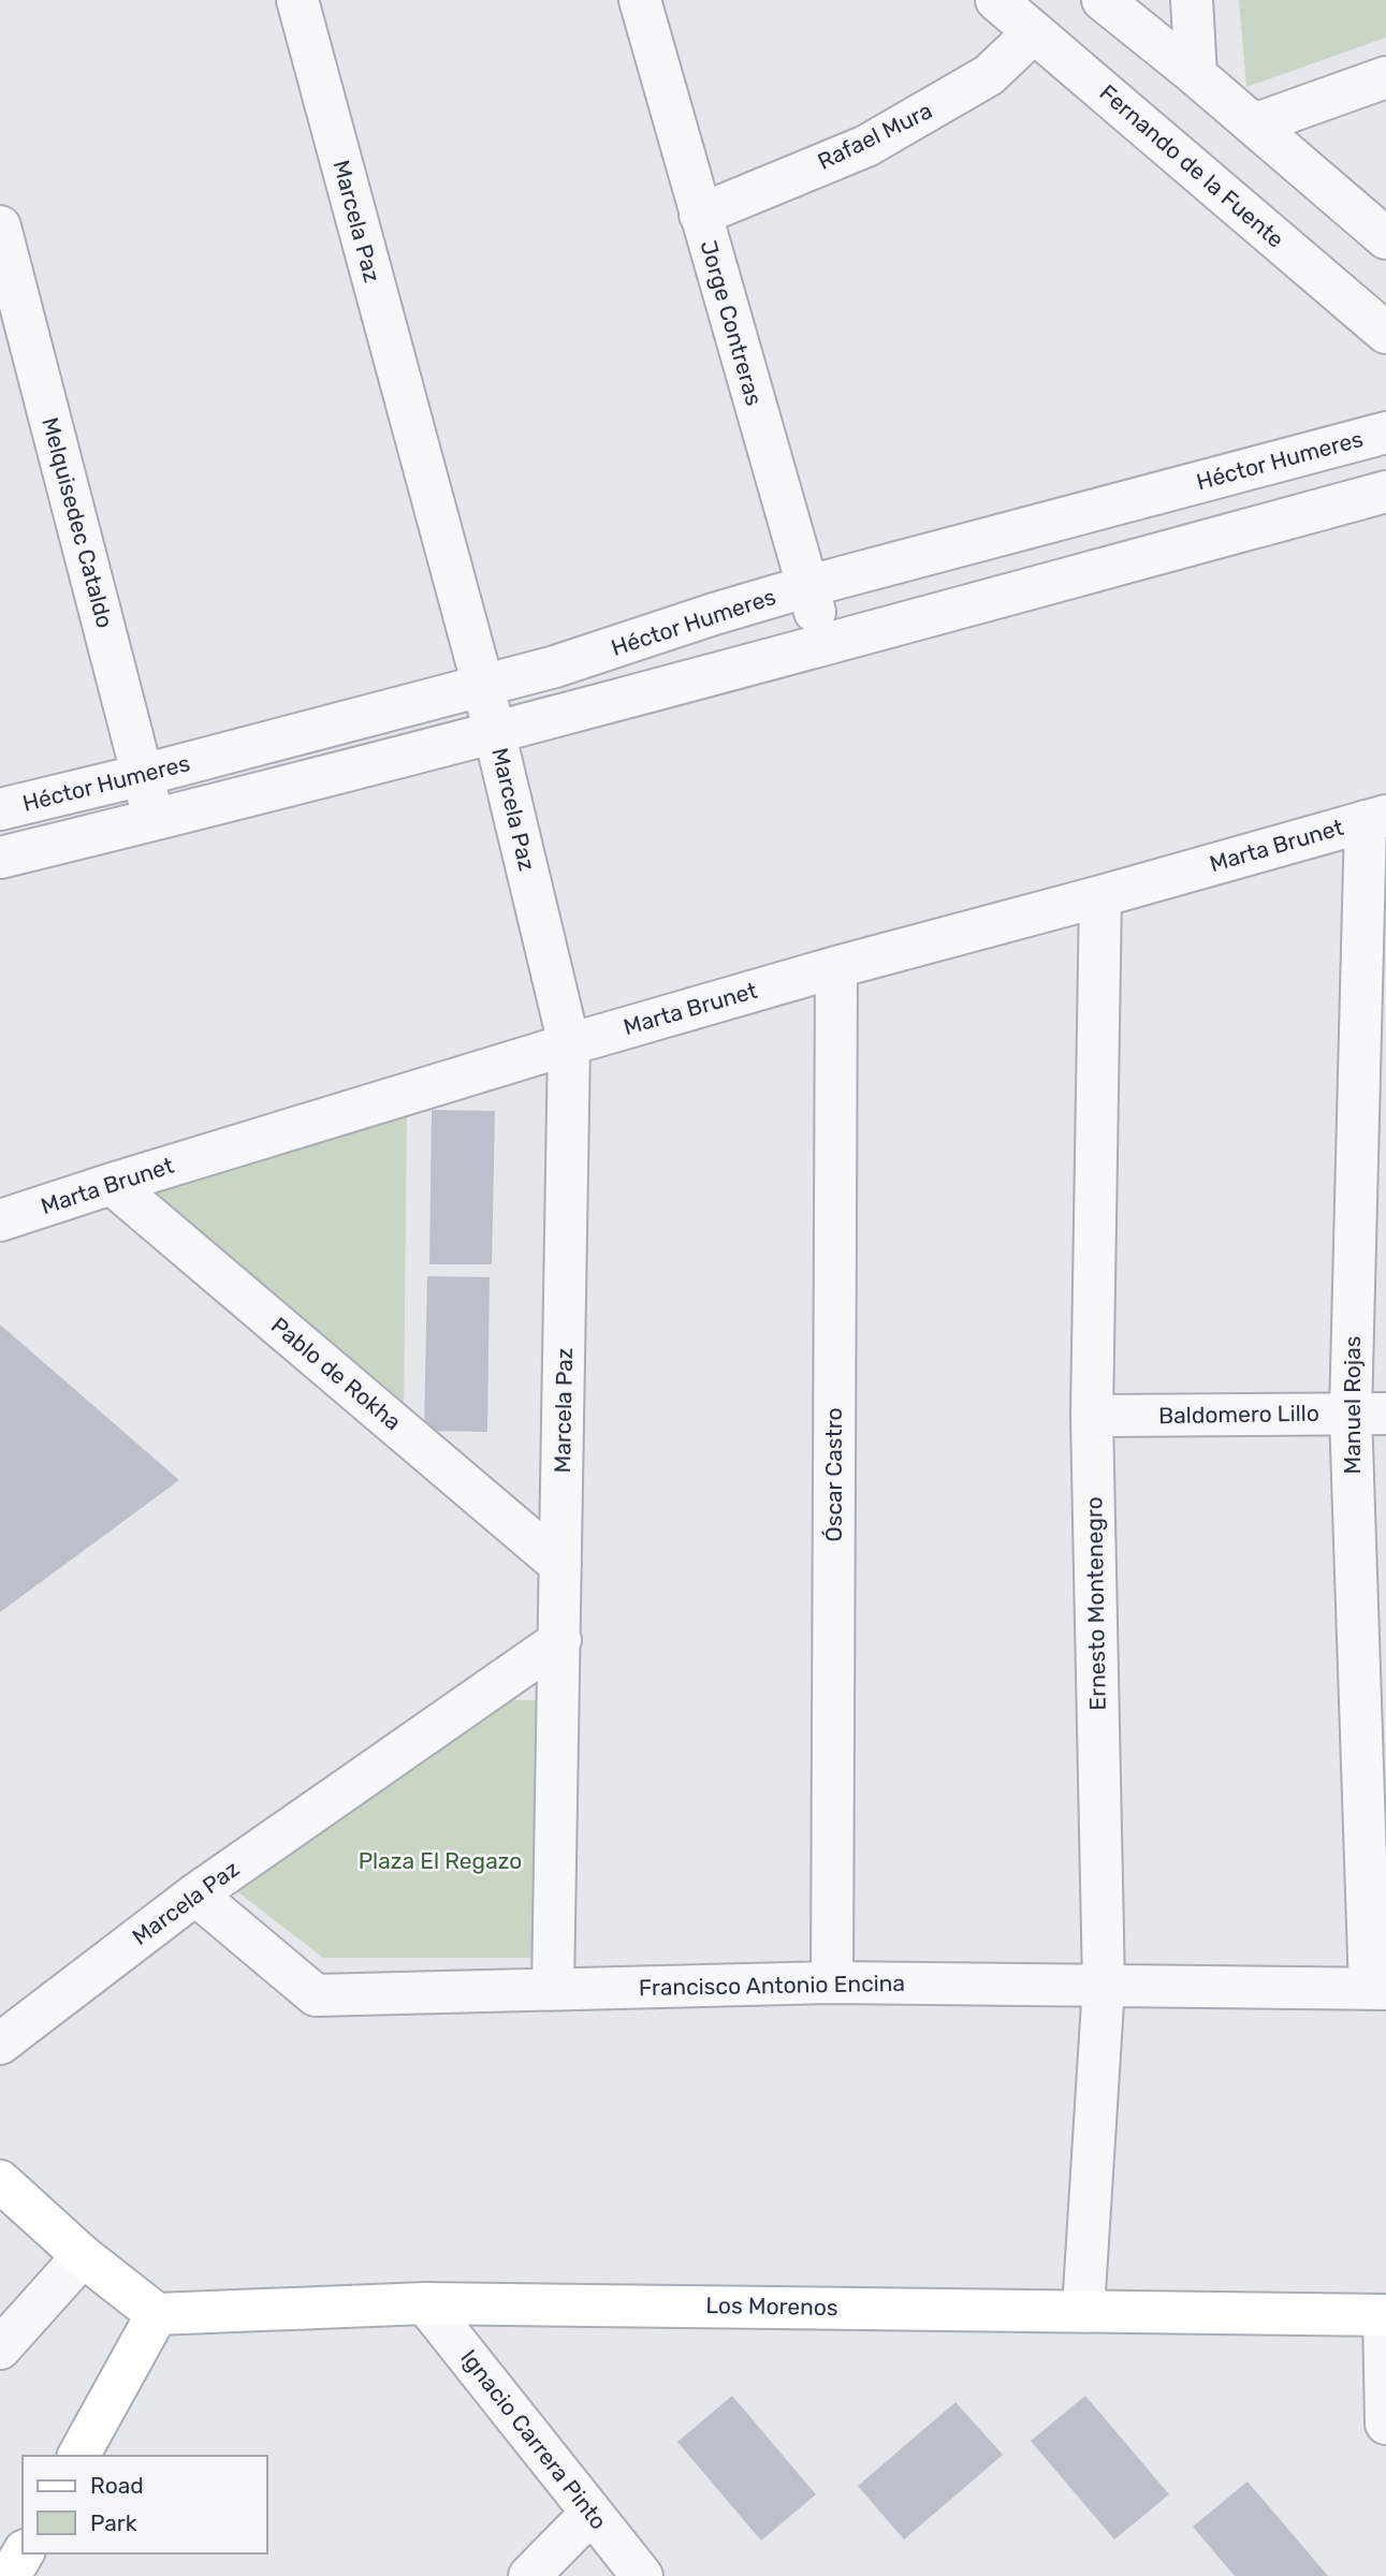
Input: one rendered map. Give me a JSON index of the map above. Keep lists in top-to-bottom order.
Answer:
{
  "streets": {
    "main road": ["Los Morenos"],
    "street": [
      "Rafael Mura",
      "Fernando de la Fuente",
      "Marcela Paz",
      "Jorge Contreras",
      "Héctor Humeres",
      "Melquisedec Cataldo",
      "Marta Brunet",
      "Pablo de Rokha",
      "Manuel Rojas",
      "Baldomero Lillo",
      "Óscar Castro",
      "Ernesto Montenegro",
      "Francisco Antonio Encina",
      "Ignacio Carrera Pinto"
    ]
  },
  "crossings": [
    ["Rafael Mura", "Fernando de la Fuente"],
    ["Rafael Mura", "Jorge Contreras"],
    ["Marcela Paz", "Héctor Humeres"],
    ["Marcela Paz", "Marta Brunet"],
    ["Marcela Paz", "Pablo de Rokha"],
    ["Marcela Paz", "Francisco Antonio Encina"],
    ["Jorge Contreras", "Héctor Humeres"],
    ["Héctor Humeres", "Melquisedec Cataldo"],
    ["Marta Brunet", "Pablo de Rokha"],
    ["Marta Brunet", "Manuel Rojas"],
    ["Marta Brunet", "Óscar Castro"],
    ["Marta Brunet", "Ernesto Montenegro"],
    ["Manuel Rojas", "Baldomero Lillo"],
    ["Manuel Rojas", "Francisco Antonio Encina"],
    ["Baldomero Lillo", "Ernesto Montenegro"],
    ["Óscar Castro", "Francisco Antonio Encina"],
    ["Ernesto Montenegro", "Francisco Antonio Encina"],
    ["Ernesto Montenegro", "Los Morenos"],
    ["Los Morenos", "Ignacio Carrera Pinto"]
  ],
  "parks": ["Plaza El Regazo"],
  "legend": ["Road", "Park"]
}
